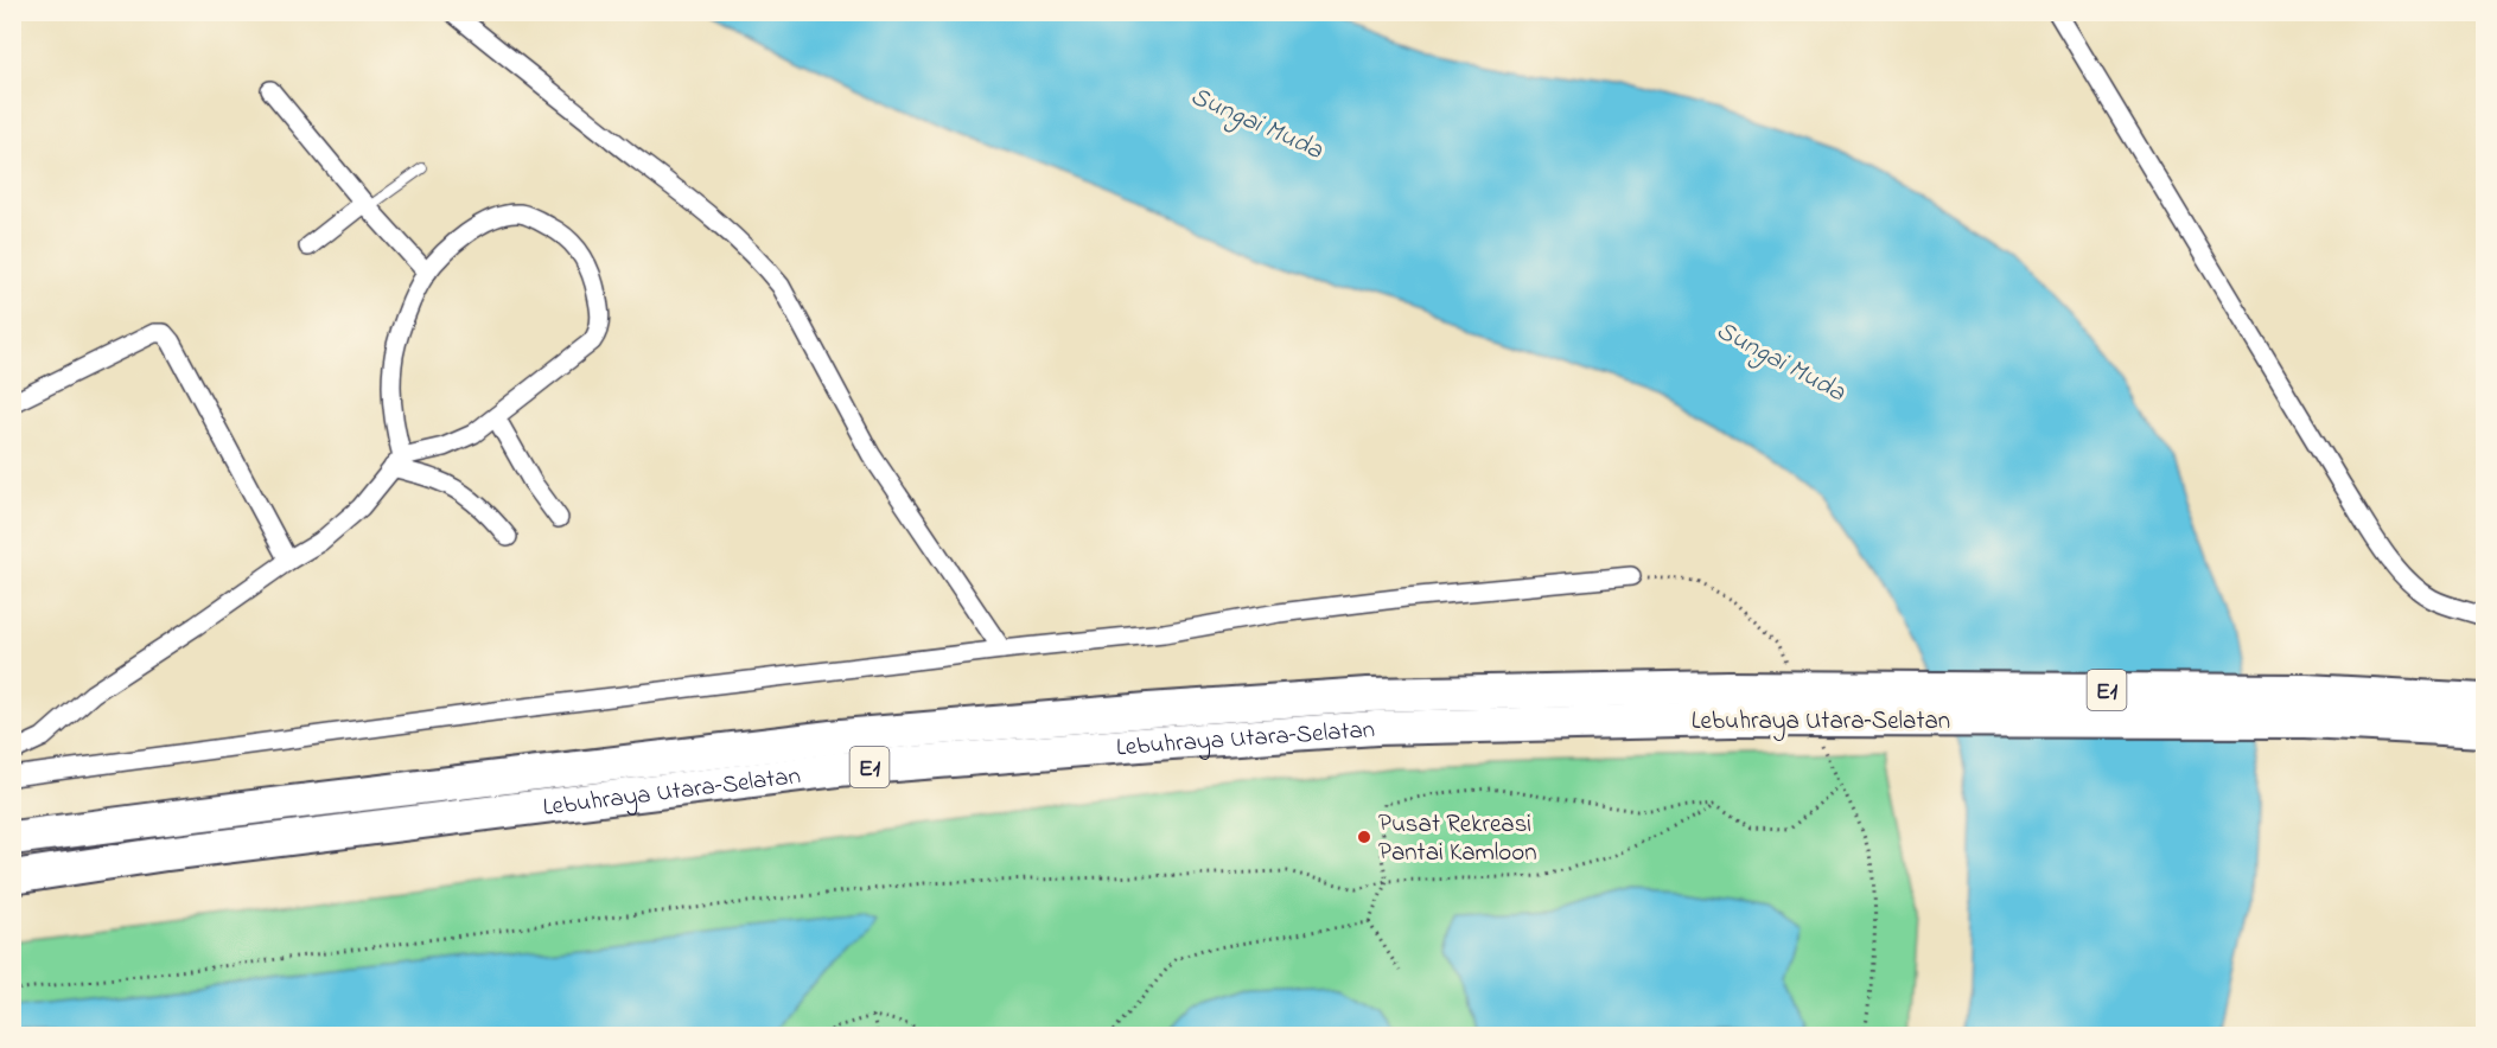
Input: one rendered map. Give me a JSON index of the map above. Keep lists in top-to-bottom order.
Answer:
{
  "streets": {
    "highway": ["E1", "Lebuhraya Utara–Selatan"]
  },
  "water": ["Sungai Muda"],
  "places": ["Pusat Rekreasi Pantai Kamloon"]
}
